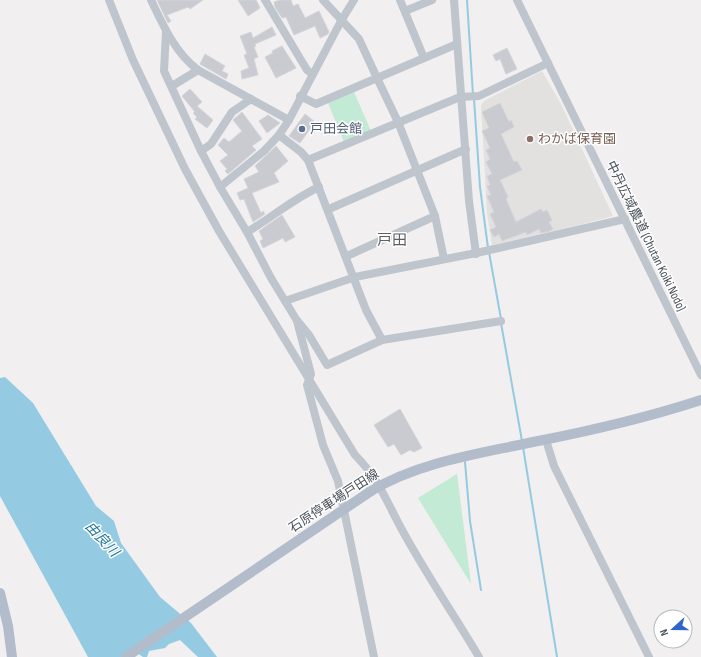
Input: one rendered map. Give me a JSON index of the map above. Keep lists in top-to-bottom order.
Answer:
{
  "streets": {
    "main road": ["石原停車場戸田線"],
    "street": ["中丹広域農道 (Chutan Koiki Nodo)"]
  },
  "districts": ["戸田"],
  "water": ["由良川"],
  "places": ["戸田会館", "わかば保育園"],
  "north": "left"
}
